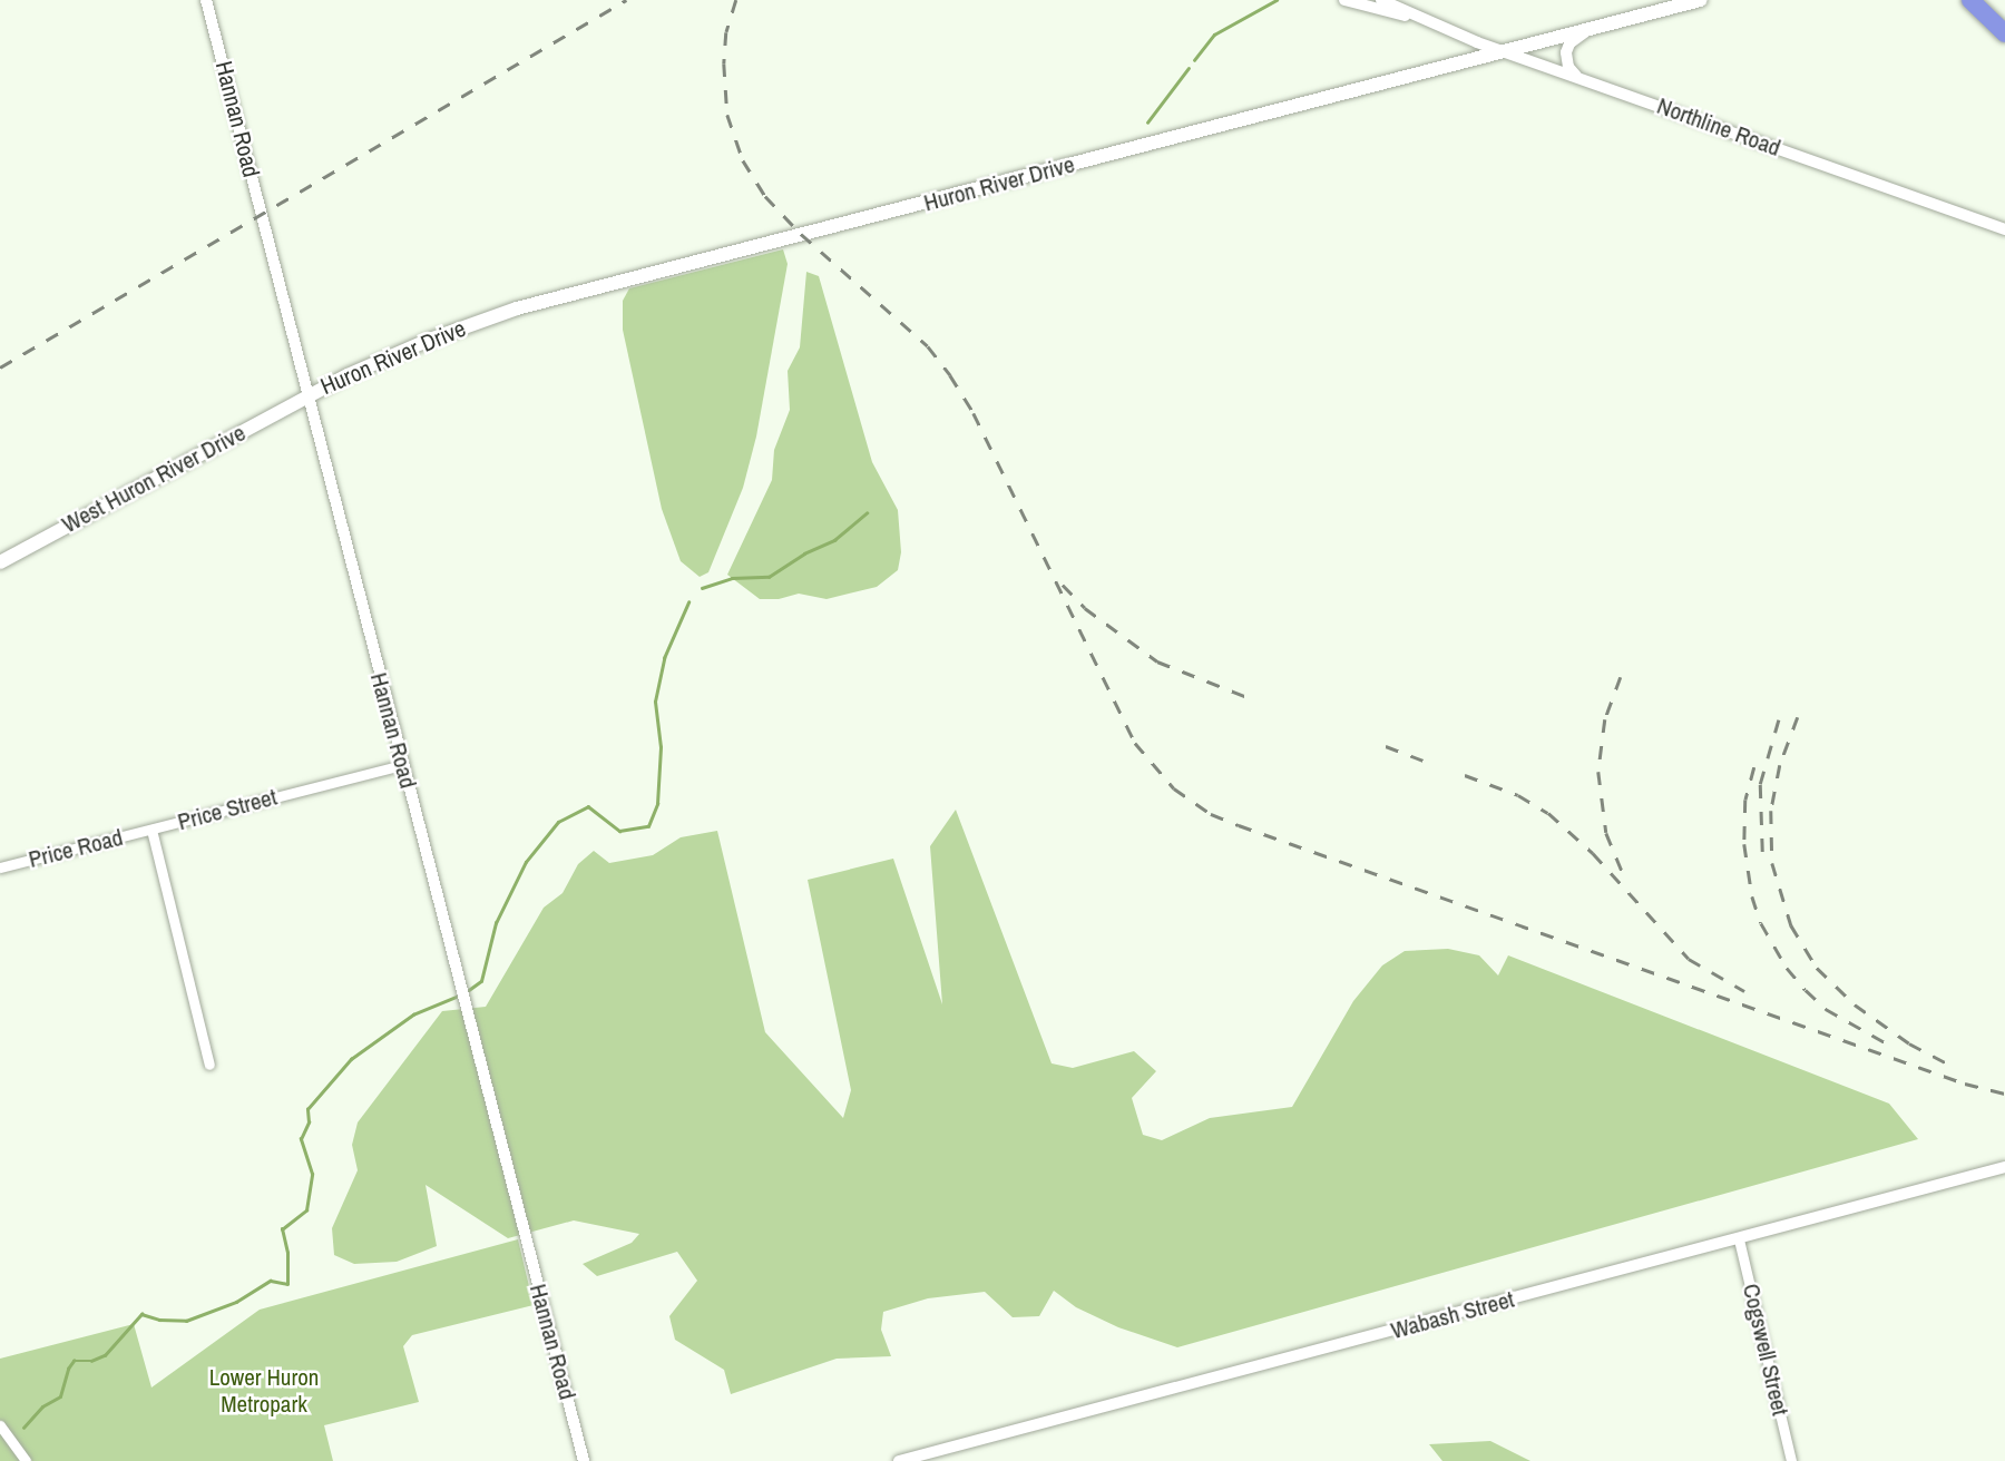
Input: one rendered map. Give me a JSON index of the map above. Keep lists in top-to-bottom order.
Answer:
{
  "streets": {
    "main road": ["Huron River Drive", "West Huron River Drive"],
    "street": [
      "Hannan Road",
      "Northline Road",
      "Price Street",
      "Price Road",
      "Wabash Street",
      "Cogswell Street"
    ]
  },
  "crossings": [
    ["Hannan Road", "Huron River Drive"],
    ["Hannan Road", "West Huron River Drive"],
    ["Hannan Road", "Price Street"],
    ["Northline Road", "Huron River Drive"],
    ["Huron River Drive", "West Huron River Drive"],
    ["Price Street", "Price Road"],
    ["Wabash Street", "Cogswell Street"]
  ],
  "parks": ["Lower Huron Metropark"]
}
